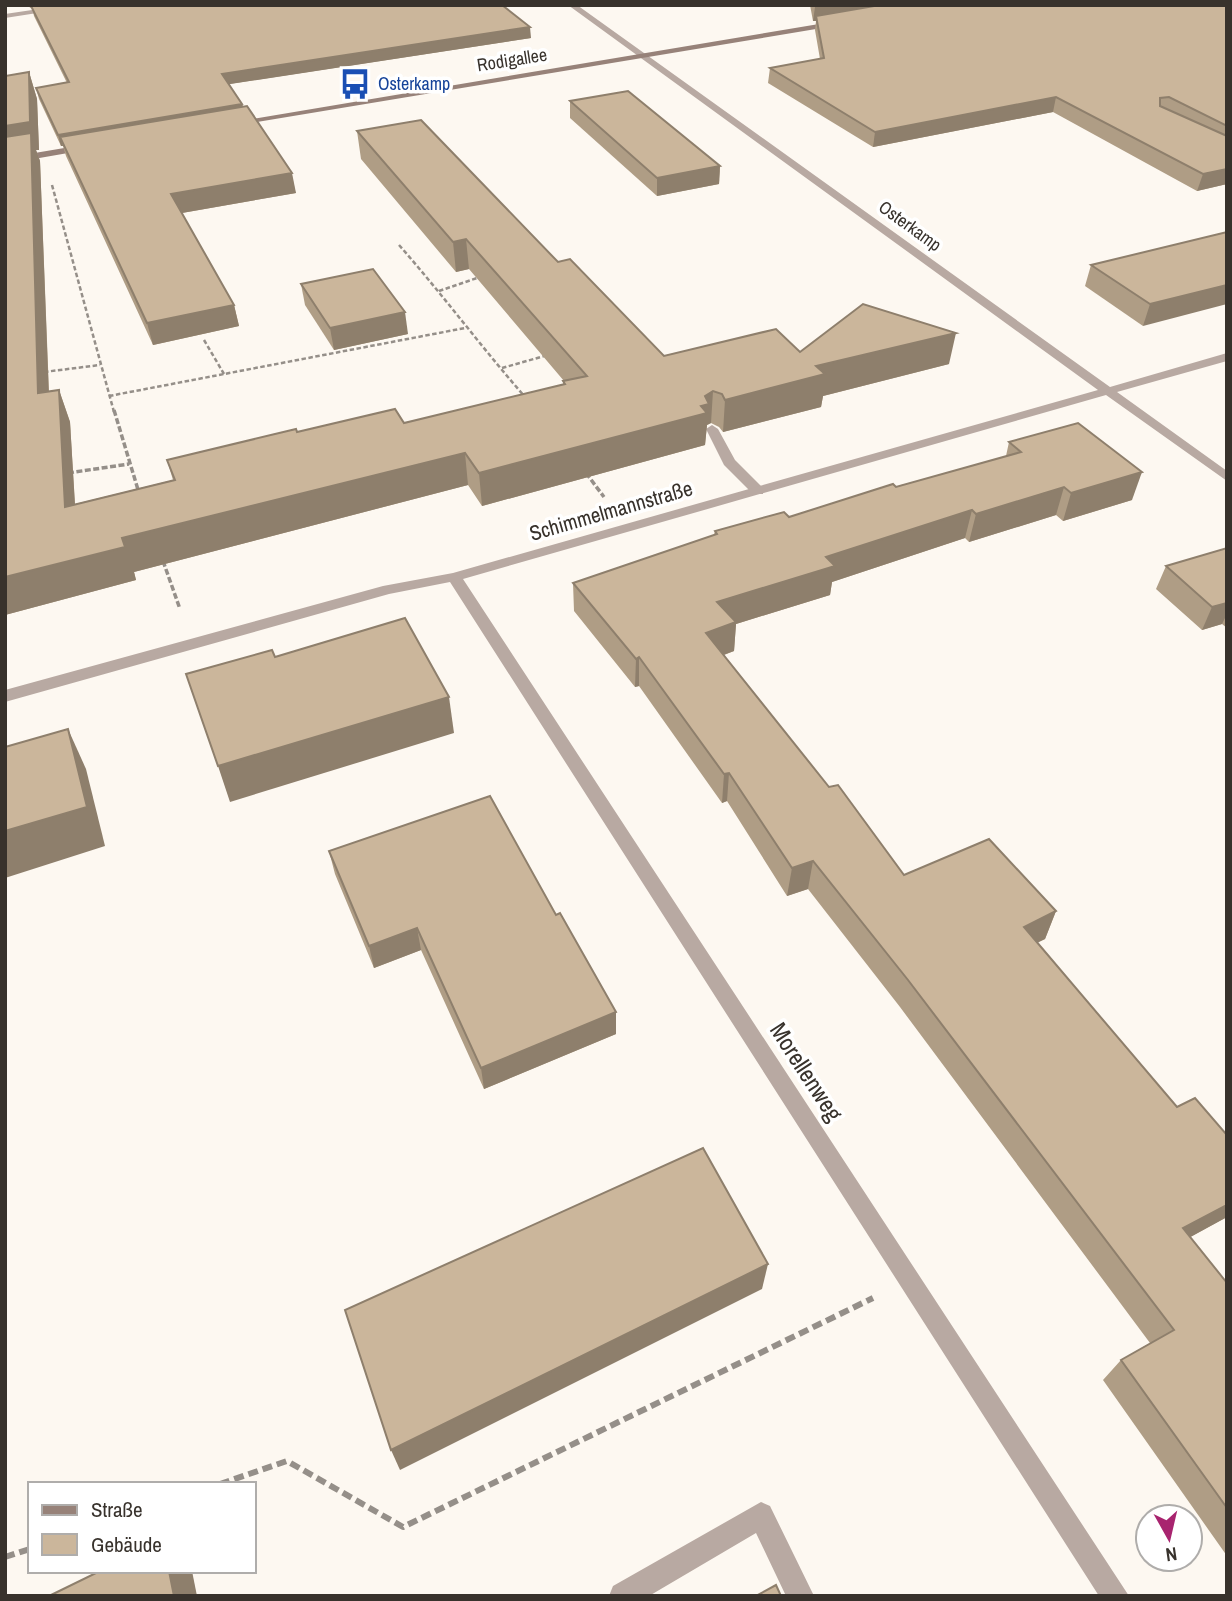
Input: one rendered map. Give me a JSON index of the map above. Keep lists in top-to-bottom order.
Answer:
{
  "streets": {
    "main road": ["Rodigallee"],
    "street": ["Osterkamp", "Schimmelmannstraße", "Morellenweg"]
  },
  "crossings": [
    ["Rodigallee", "Osterkamp"],
    ["Osterkamp", "Schimmelmannstraße"],
    ["Schimmelmannstraße", "Morellenweg"]
  ],
  "places": {
    "bus stop": ["Osterkamp"]
  },
  "legend": ["Straße", "Gebäude"],
  "north": "bottom"
}
